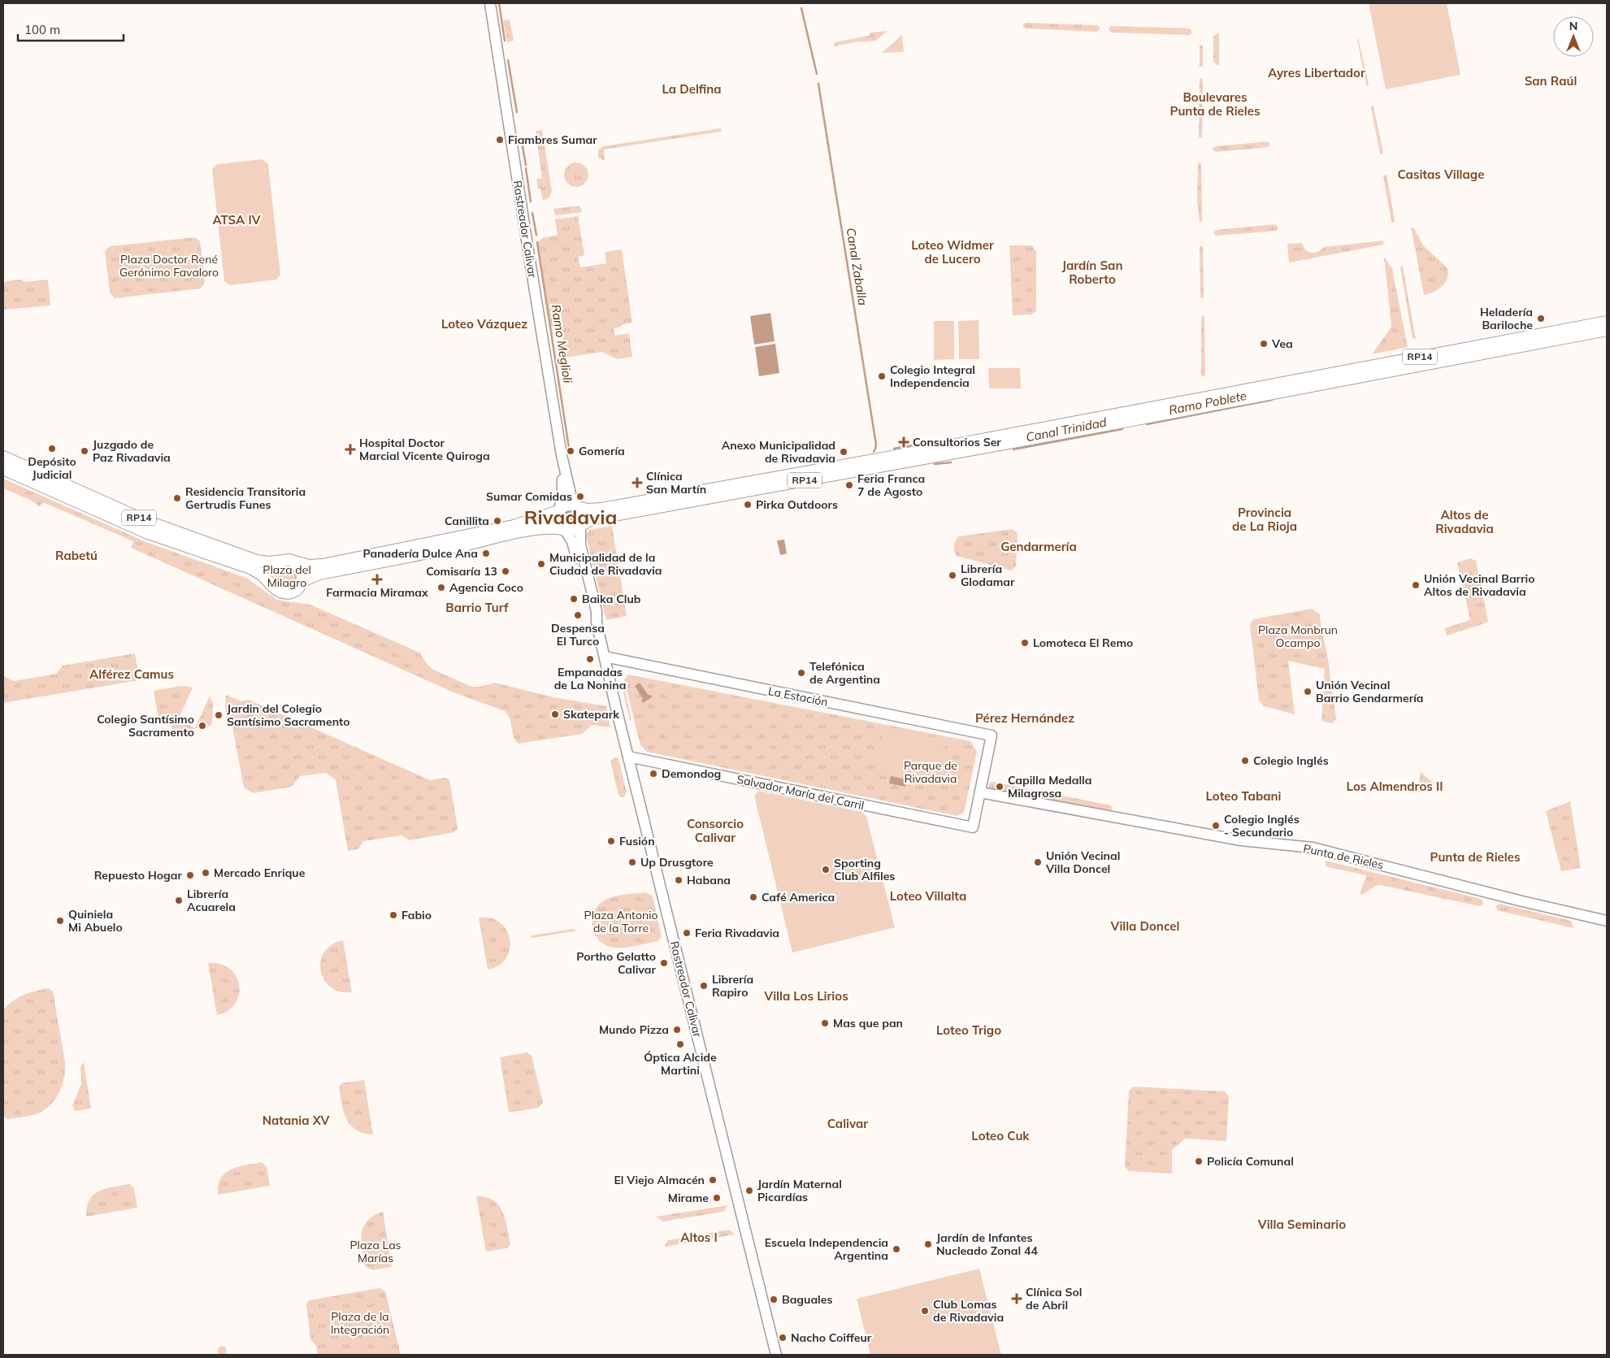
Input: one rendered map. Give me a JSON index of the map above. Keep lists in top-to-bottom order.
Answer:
{
  "streets": {
    "main road": [
      "Rastreador Calivar",
      "RP14",
      "La Estación",
      "Salvador María del Carril",
      "Punta de Rieles"
    ]
  },
  "crossings": [
    ["Rastreador Calivar", "RP14"],
    ["Rastreador Calivar", "La Estación"],
    ["Rastreador Calivar", "Salvador María del Carril"],
    ["La Estación", "Salvador María del Carril"],
    ["La Estación", "Punta de Rieles"],
    ["Salvador María del Carril", "Punta de Rieles"]
  ],
  "districts": [
    "Ayres Libertador",
    "San Raúl",
    "La Delfina",
    "Boulevares Punta de Rieles",
    "Casitas Village",
    "ATSA IV",
    "Loteo Widmer de Lucero",
    "Jardín San Roberto",
    "Loteo Vázquez",
    "Provincia de La Rioja",
    "Altos de Rivadavia",
    "Rivadavia",
    "Gendarmería",
    "Rabetú",
    "Barrio Turf",
    "Alférez Camus",
    "Pérez Hernández",
    "Los Almendros II",
    "Loteo Tabani",
    "Consorcio Calivar",
    "Punta de Rieles",
    "Loteo Villalta",
    "Villa Doncel",
    "Villa Los Lirios",
    "Loteo Trigo",
    "Natania XV",
    "Calivar",
    "Loteo Cuk",
    "Villa Seminario",
    "Altos I"
  ],
  "water": [
    "Canal Zaballa",
    "Ramo Meglioli",
    "Ramo Poblete",
    "Canal Trinidad"
  ],
  "parks": [
    "Plaza Doctor René Gerónimo Favaloro",
    "Plaza del Milagro",
    "Plaza Monbrun Ocampo",
    "Parque de Rivadavia",
    "Plaza Antonio de la Torre",
    "Plaza Las Marías",
    "Plaza de la Integración"
  ],
  "places": {
    "other": [
      "Fiambres Sumar",
      "Heladería Bariloche",
      "Vea",
      "Colegio Integral Independencia",
      "Depósito Judicial",
      "Juzgado de Paz Rivadavia",
      "Gomería",
      "Anexo Municipalidad de Rivadavia",
      "Feria Franca 7 de Agosto",
      "Sumar Comidas",
      "Residencia Transitoria Gertrudis Funes",
      "Pirka Outdoors",
      "Canillita",
      "Panadería Dulce Ana",
      "Municipalidad de la Ciudad de Rivadavia",
      "Comisaría 13",
      "Librería Glodamar",
      "Unión Vecinal Barrio Altos de Rivadavia",
      "Agencia Coco",
      "Baika Club",
      "Despensa El Turco",
      "Lomoteca El Remo",
      "Empanadas de La Nonina",
      "Telefónica de Argentina",
      "Unión Vecinal Barrio Gendarmería",
      "Skatepark",
      "Jardin del Colegio Santísimo Sacramento",
      "Colegio Santísimo Sacramento",
      "Colegio Inglés",
      "Demondog",
      "Capilla Medalla Milagrosa",
      "Colegio Inglés - Secundario",
      "Fusión",
      "Up Drusgtore",
      "Unión Vecinal Villa Doncel",
      "Sporting Club Alfiles",
      "Mercado Enrique",
      "Repuesto Hogar",
      "Habana",
      "Café America",
      "Librería Acuarela",
      "Fabio",
      "Quiniela Mi Abuelo",
      "Feria Rivadavia",
      "Portho Gelatto Calivar",
      "Librería Rapiro",
      "Mas que pan",
      "Mundo Pizza",
      "Óptica Alcide Martini",
      "Policía Comunal",
      "El Viejo Almacén",
      "Jardín Maternal Picardías",
      "Mirame",
      "Jardín de Infantes Nucleado Zonal 44",
      "Escuela Independencia Argentina",
      "Baguales",
      "Club Lomas de Rivadavia",
      "Nacho Coiffeur"
    ],
    "health": [
      "Consultorios Ser",
      "Hospital Doctor Marcial Vicente Quiroga",
      "Clínica San Martín",
      "Farmacia Miramax",
      "Clínica Sol de Abril"
    ]
  },
  "scale_bar": "100 m",
  "north": "top"
}
